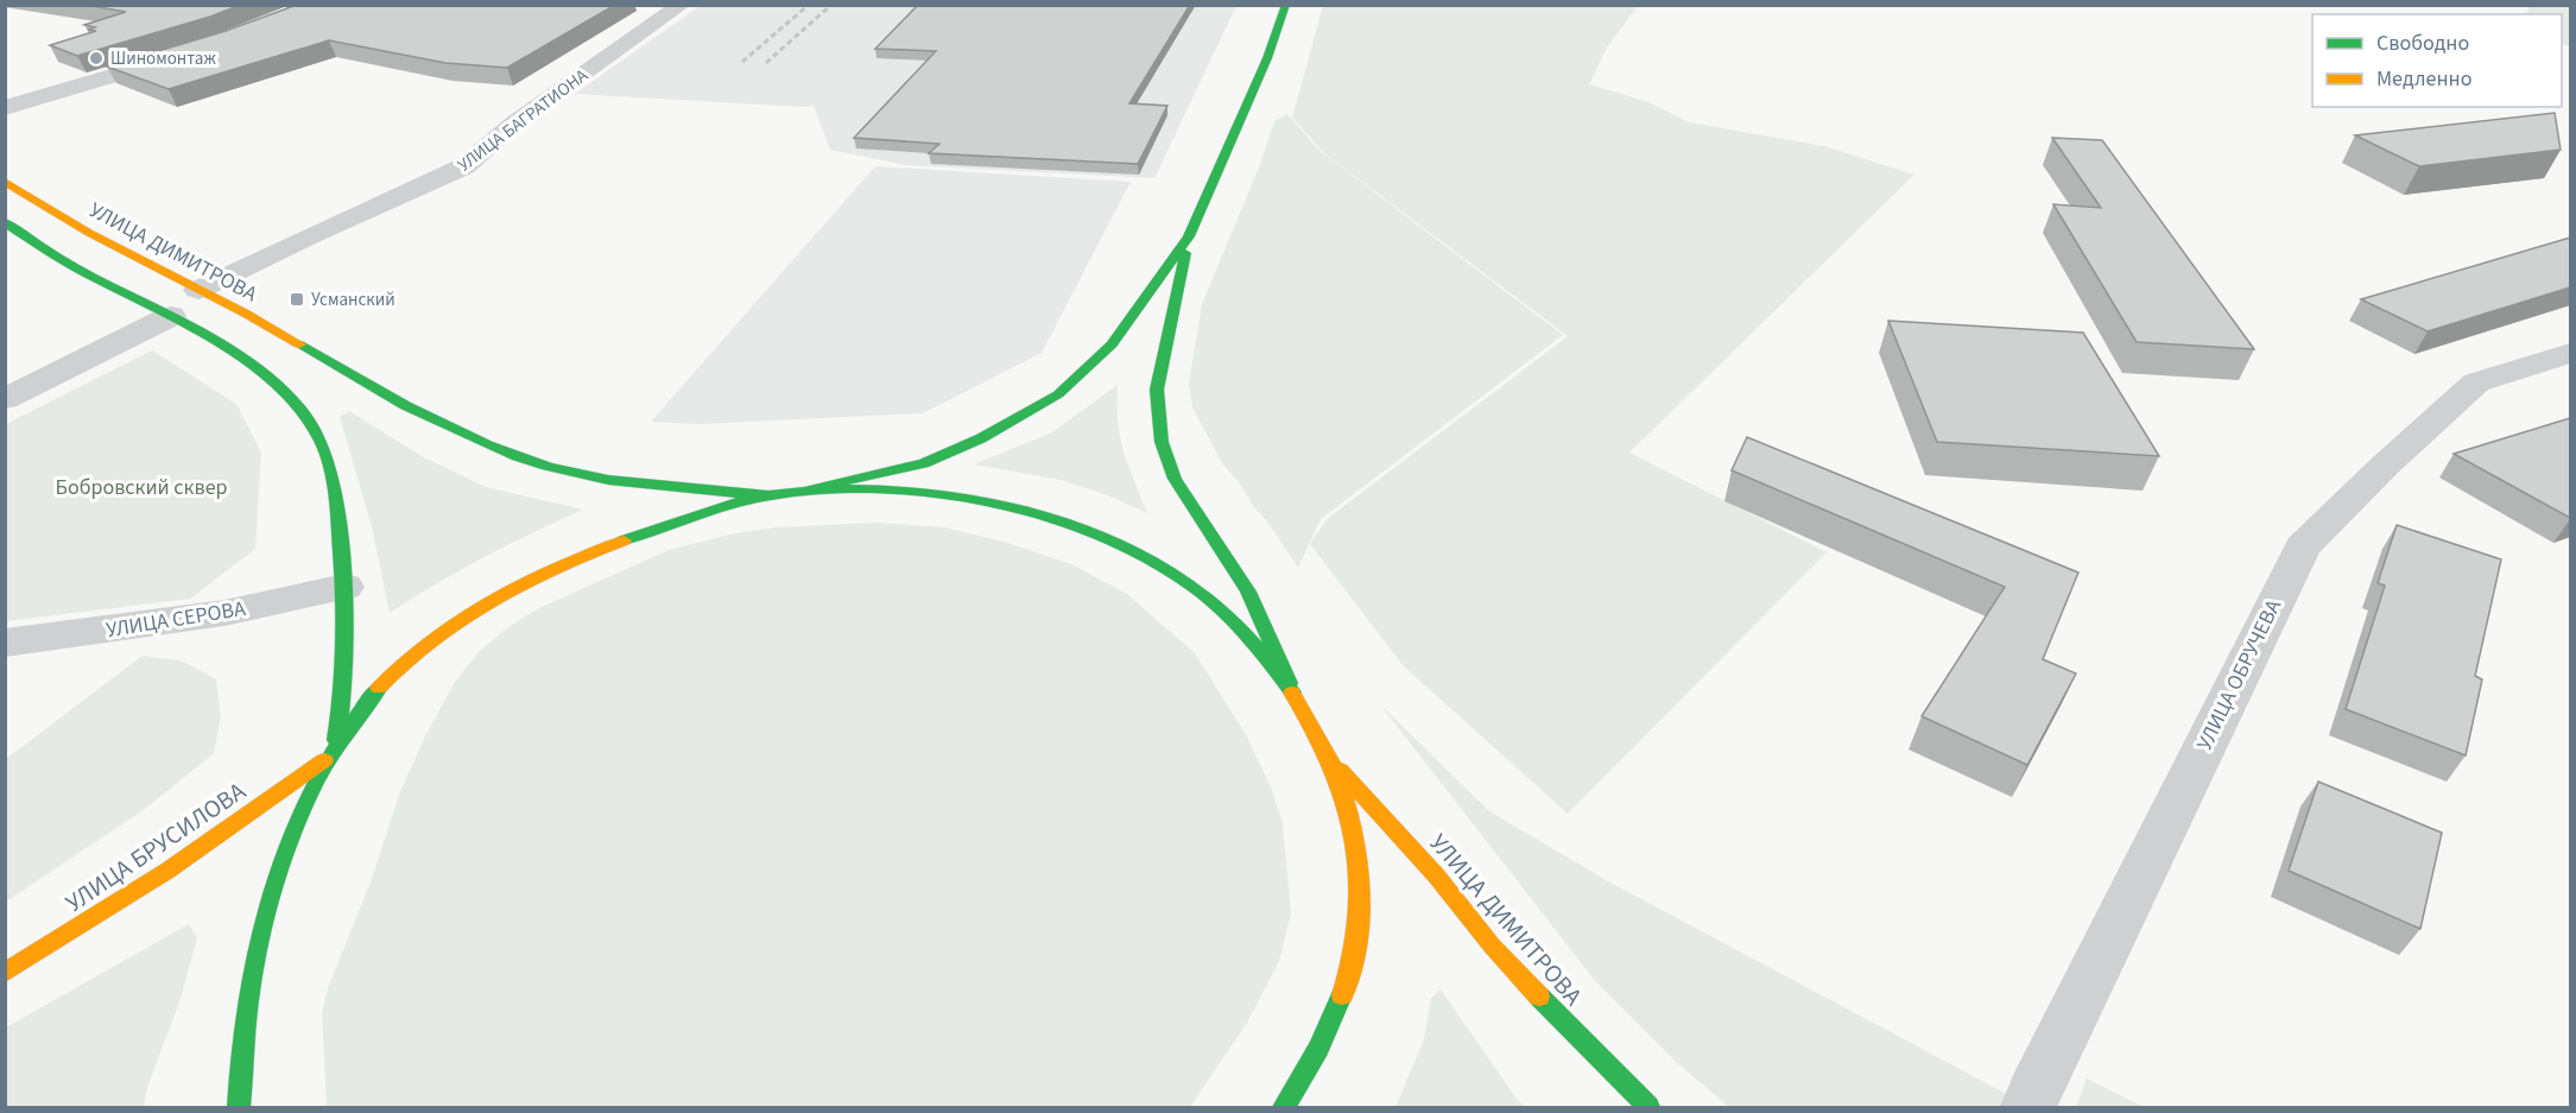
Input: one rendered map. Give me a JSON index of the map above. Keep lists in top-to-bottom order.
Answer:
{
  "streets": {
    "main road": ["УЛИЦА ДИМИТРОВА", "УЛИЦА БРУСИЛОВА"],
    "street": ["УЛИЦА БАГРАТИОНА", "УЛИЦА СЕРОВА", "УЛИЦА ОБРУЧЕВА"]
  },
  "crossings": [
    ["УЛИЦА БАГРАТИОНА", "УЛИЦА ДИМИТРОВА"],
    ["УЛИЦА ДИМИТРОВА", "УЛИЦА СЕРОВА"],
    ["УЛИЦА ДИМИТРОВА", "УЛИЦА БРУСИЛОВА"]
  ],
  "parks": ["Бобровский сквер"],
  "places": {
    "other": ["Шиномонтаж"],
    "transit": ["Усманский"]
  },
  "legend": ["Свободно", "Медленно"]
}
